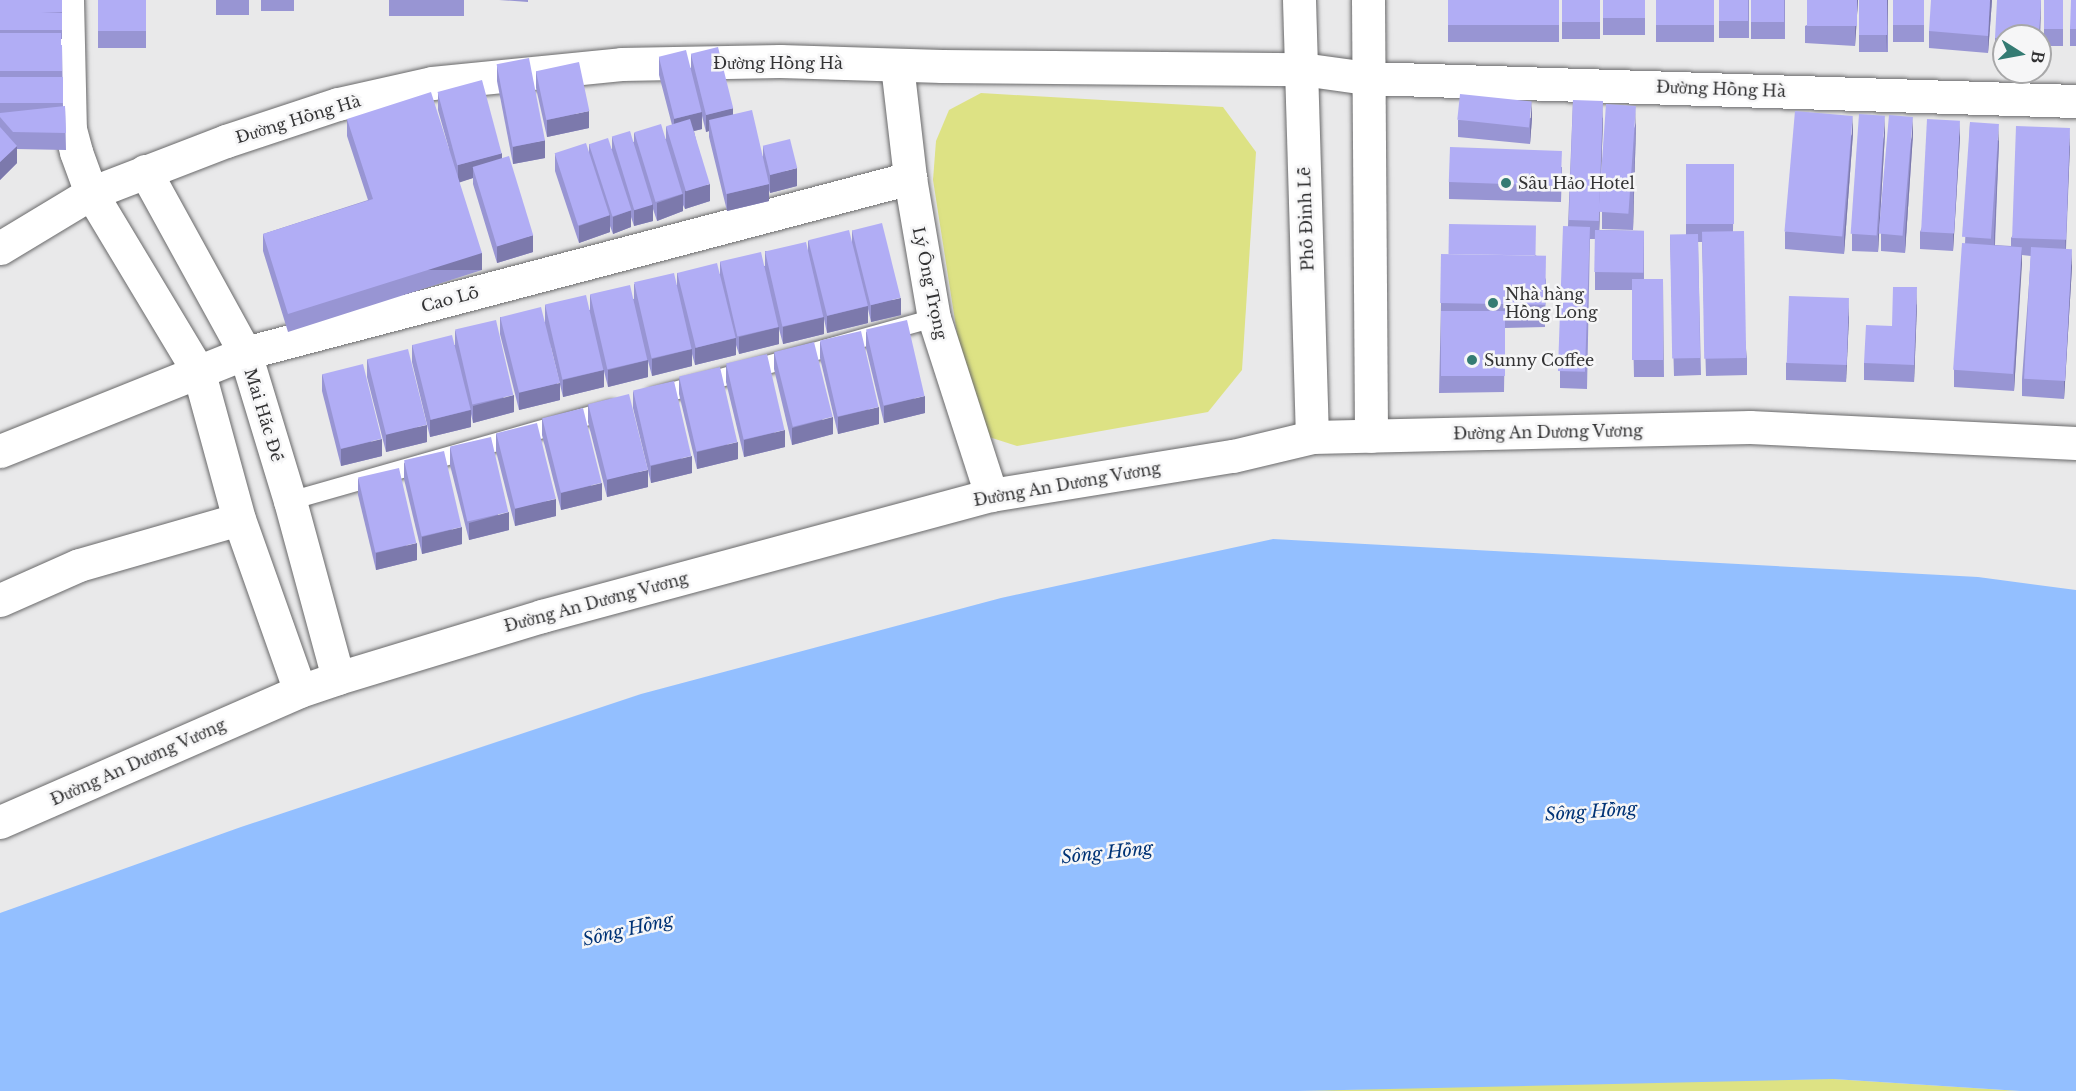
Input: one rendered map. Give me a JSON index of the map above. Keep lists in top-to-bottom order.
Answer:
{
  "streets": {
    "street": [
      "Đường Hồng Hà",
      "Phố Đinh Lễ",
      "Lý Ông Trọng",
      "Cao Lỗ",
      "Mai Hắc Đế",
      "Đường An Dương Vương"
    ]
  },
  "crossings": [
    ["Đường Hồng Hà", "Phố Đinh Lễ"],
    ["Đường Hồng Hà", "Lý Ông Trọng"],
    ["Đường Hồng Hà", "Mai Hắc Đế"],
    ["Phố Đinh Lễ", "Đường An Dương Vương"],
    ["Lý Ông Trọng", "Cao Lỗ"],
    ["Lý Ông Trọng", "Đường An Dương Vương"],
    ["Cao Lỗ", "Mai Hắc Đế"],
    ["Mai Hắc Đế", "Đường An Dương Vương"]
  ],
  "water": ["Sông Hồng"],
  "places": ["Sâu Hảo Hotel", "Nhà hàng Hồng Long", "Sunny Coffee"],
  "north": "right"
}
